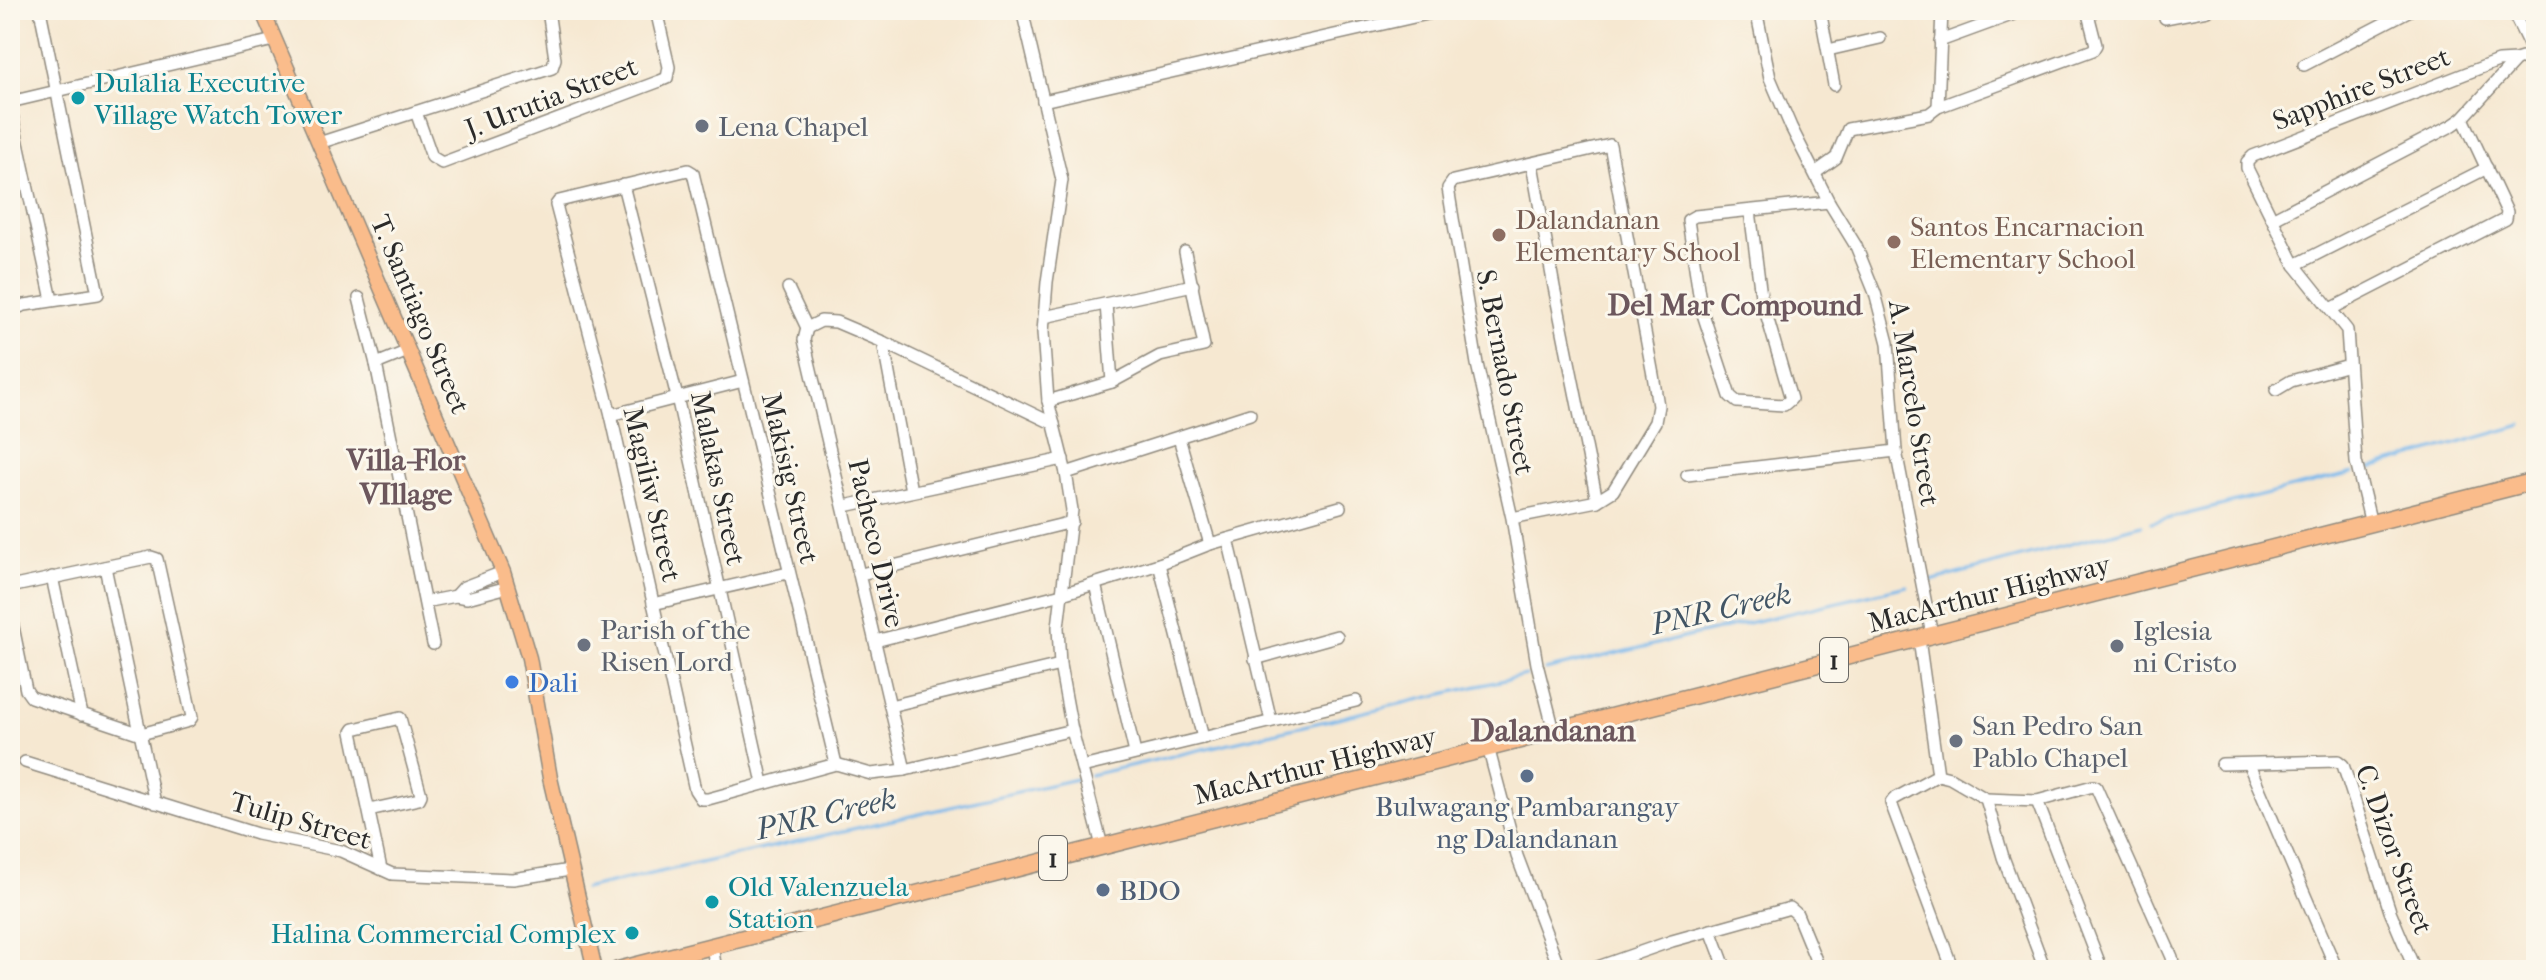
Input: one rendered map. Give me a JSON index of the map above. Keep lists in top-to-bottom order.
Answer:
{
  "streets": {
    "highway": ["MacArthur Highway", "1"],
    "main road": ["T. Santiago Street"],
    "street": [
      "Sapphire Street",
      "J. Urutia Street",
      "S. Bernado Street",
      "A. Marcelo Street",
      "Malakas Street",
      "Makisig Street",
      "Magiliw Street",
      "Pacheco Drive",
      "Tulip Street",
      "C. Dizor Street"
    ]
  },
  "crossings": [
    ["T. Santiago Street", "Tulip Street"],
    ["S. Bernado Street", "MacArthur Highway"],
    ["A. Marcelo Street", "MacArthur Highway"],
    ["Malakas Street", "Makisig Street"],
    ["Malakas Street", "Magiliw Street"],
    ["Makisig Street", "Magiliw Street"]
  ],
  "districts": ["Del Mar Compound", "Villa-Flor VIllage", "Dalandanan"],
  "water": ["PNR Creek"],
  "places": [
    "Dulalia Executive Village Watch Tower",
    "Lena Chapel",
    "Dalandanan Elementary School",
    "Santos Encarnacion Elementary School",
    "Parish of the Risen Lord",
    "Iglesia ni Cristo",
    "Dali",
    "San Pedro San Pablo Chapel",
    "Bulwagang Pambarangay ng Dalandanan",
    "BDO",
    "Old Valenzuela Station",
    "Halina Commercial Complex"
  ]
}
